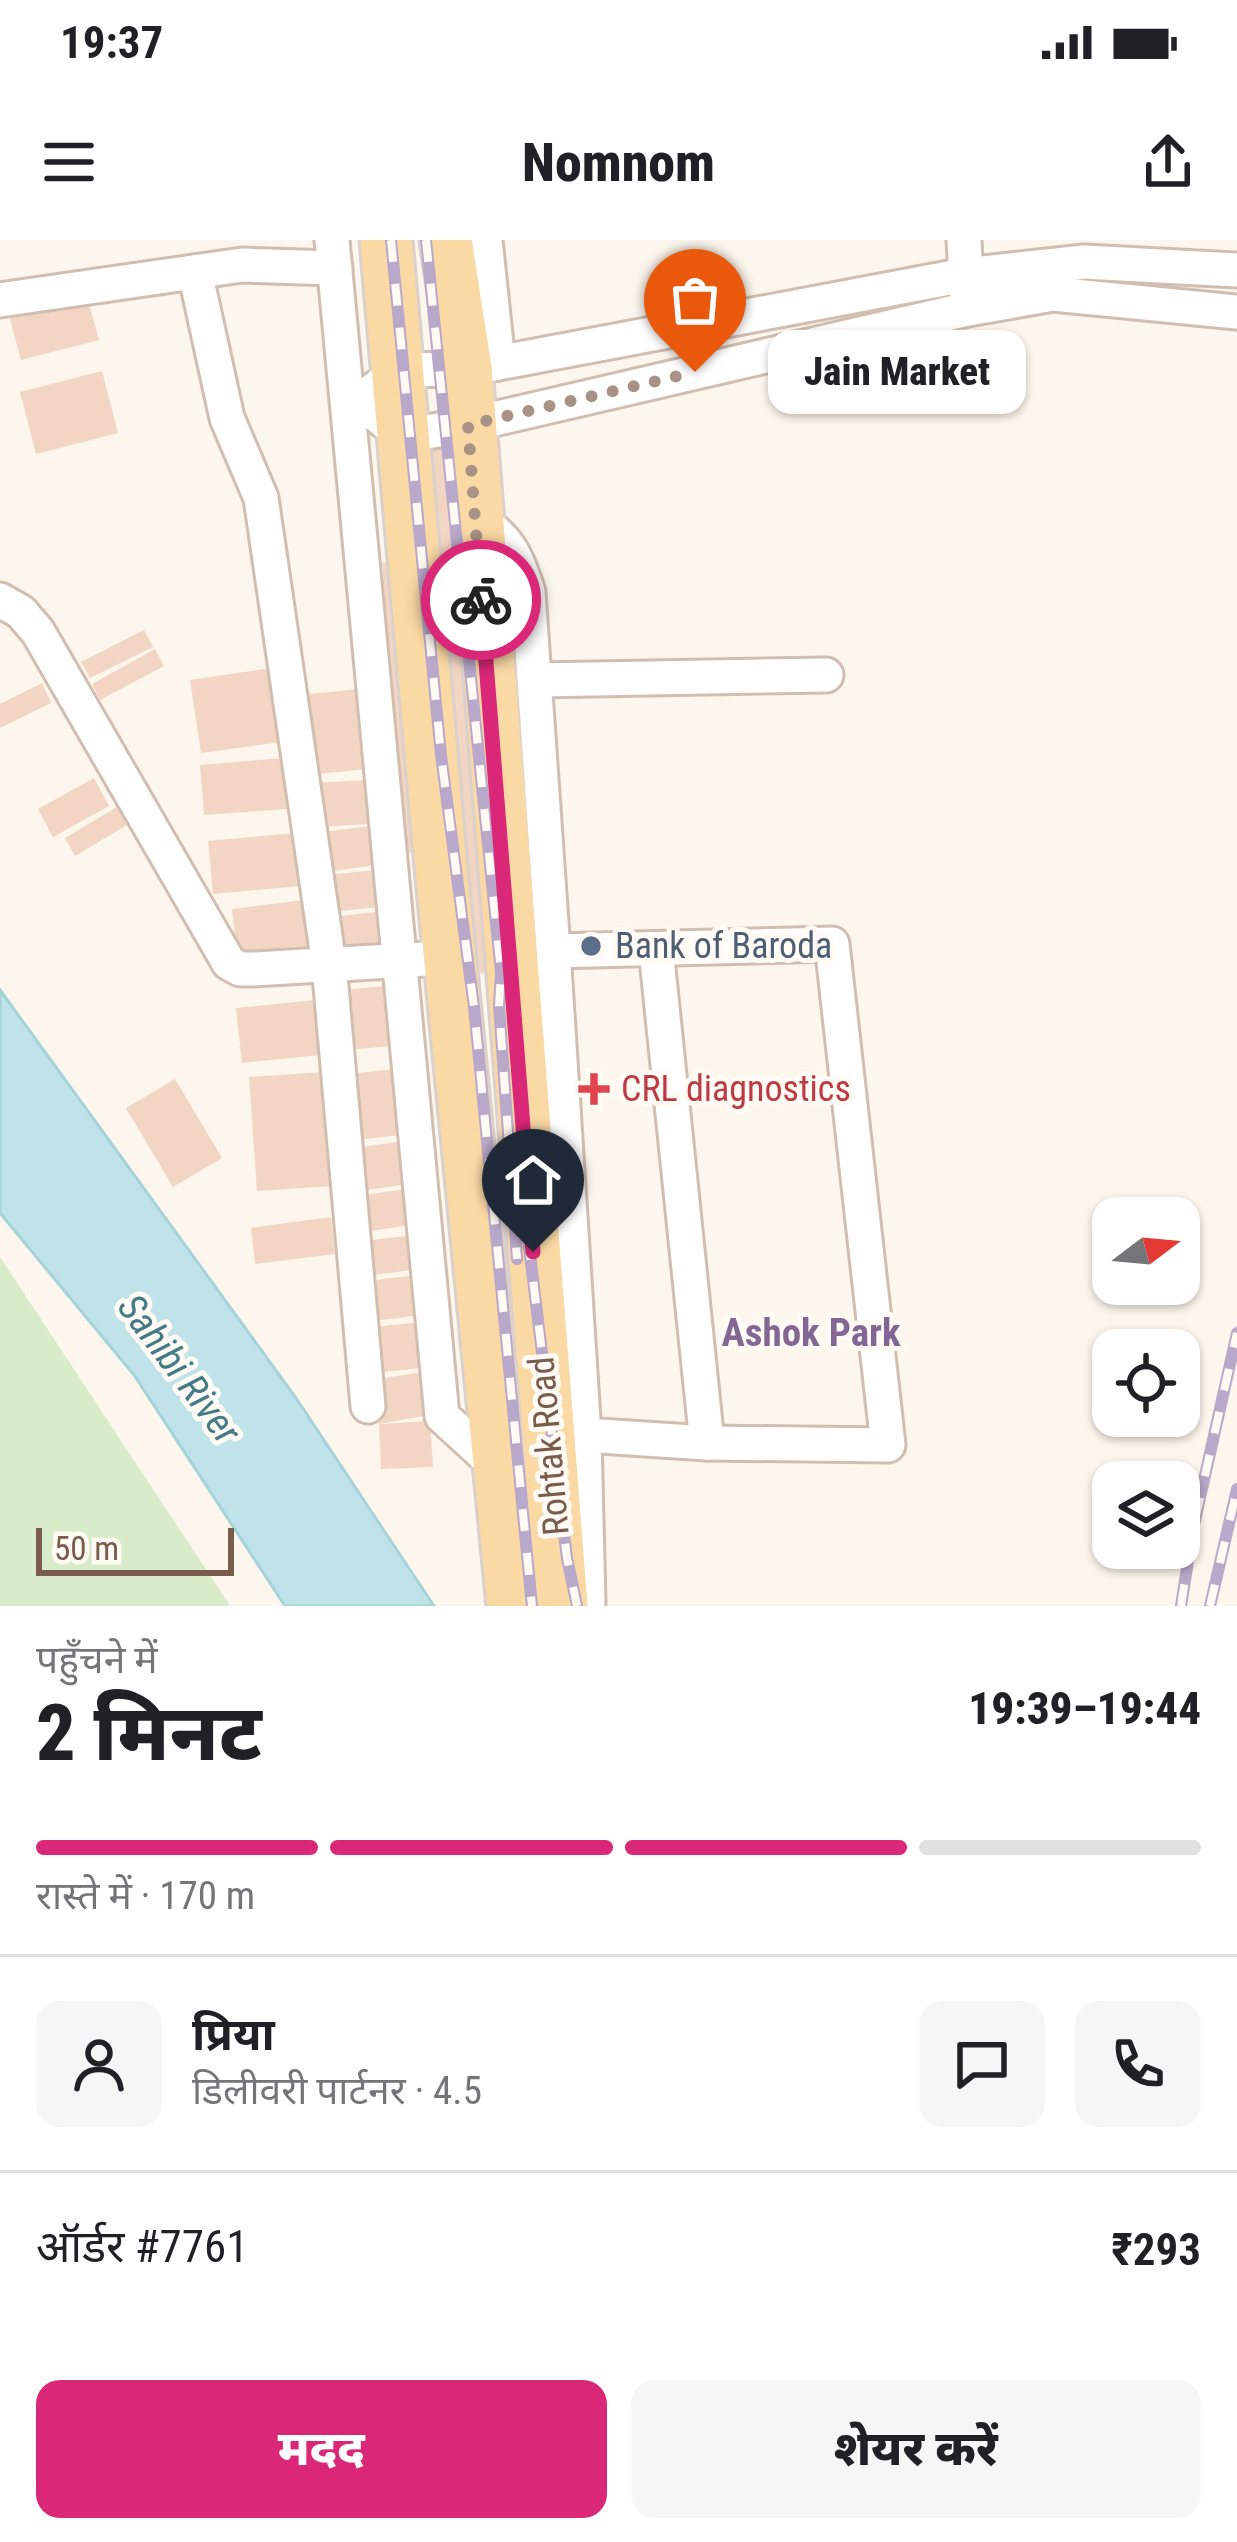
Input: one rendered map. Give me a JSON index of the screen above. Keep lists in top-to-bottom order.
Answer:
{
  "streets": {
    "main road": ["Rohtak Road"]
  },
  "districts": ["Ashok Park"],
  "water": ["Sahibi River"],
  "places": {
    "other": ["Jain Market", "Bank of Baroda"],
    "health": ["CRL diagnostics"]
  },
  "scale_bar": "50 m",
  "north": "right",
  "page": {
    "status": "19:37",
    "header": "Nomnom",
    "bubble": "Jain Market",
    "scale": "50 m",
    "heading": ["2 मिनट", "पहुँचने में", "19:39–19:44"],
    "panel": [
      "प्रिया",
      "डिलीवरी पार्टनर · 4.5",
      "ऑर्डर #7761",
      "₹293"
    ],
    "bar": "रास्ते में · 170 m",
    "buttons": ["मदद", "शेयर करें"]
  }
}
